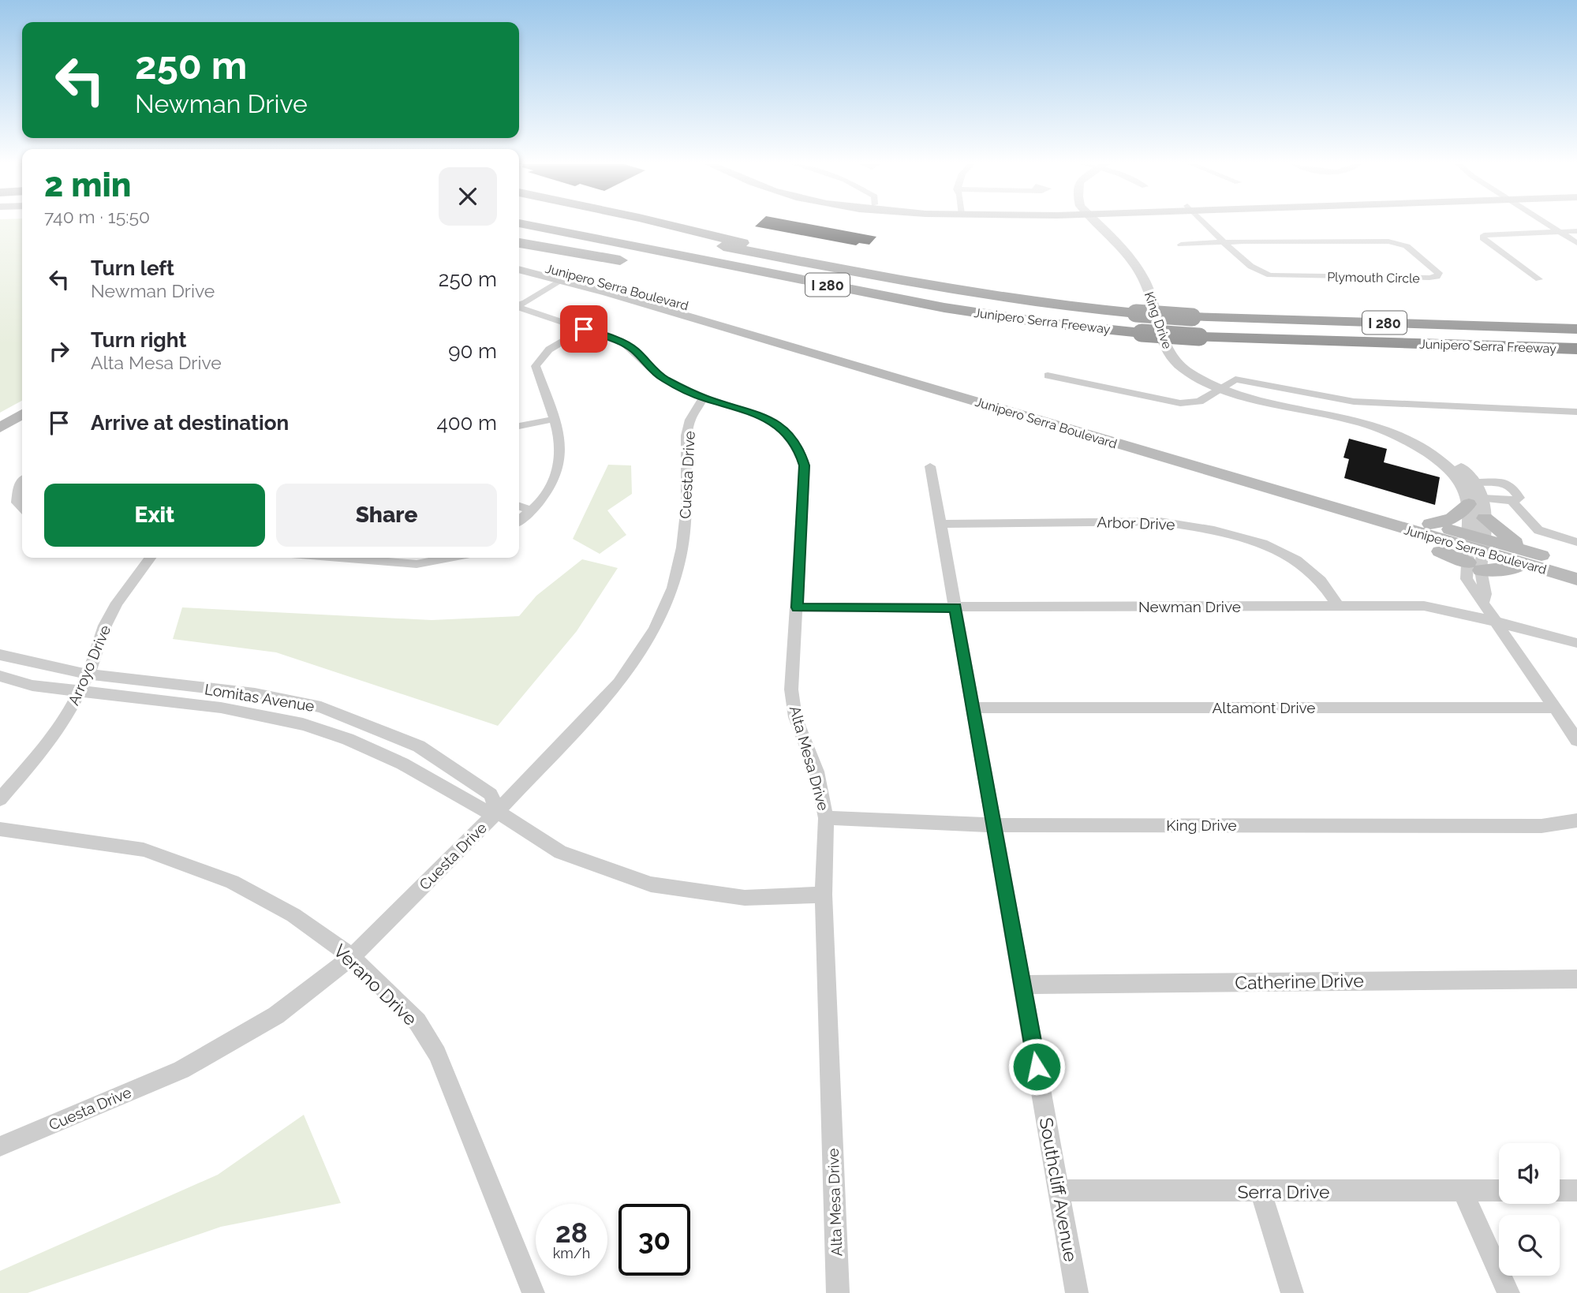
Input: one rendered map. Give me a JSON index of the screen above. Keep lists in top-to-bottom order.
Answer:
{
  "streets": {
    "highway": ["I 280", "Junipero Serra Freeway"],
    "main road": ["Junipero Serra Boulevard"],
    "street": [
      "Plymouth Circle",
      "King Drive",
      "Cuesta Drive",
      "Arbor Drive",
      "Newman Drive",
      "Arroyo Drive",
      "Lomitas Avenue",
      "Altamont Drive",
      "Alta Mesa Drive",
      "Catherine Drive",
      "Verano Drive",
      "Southcliff Avenue",
      "Serra Drive"
    ]
  },
  "crossings": [
    ["Junipero Serra Boulevard", "King Drive"],
    ["King Drive", "Newman Drive"],
    ["King Drive", "Altamont Drive"],
    ["King Drive", "Alta Mesa Drive"],
    ["King Drive", "Southcliff Avenue"],
    ["Cuesta Drive", "Lomitas Avenue"],
    ["Cuesta Drive", "Alta Mesa Drive"],
    ["Cuesta Drive", "Verano Drive"],
    ["Arbor Drive", "Newman Drive"],
    ["Arbor Drive", "Southcliff Avenue"],
    ["Newman Drive", "Alta Mesa Drive"],
    ["Newman Drive", "Southcliff Avenue"],
    ["Arroyo Drive", "Lomitas Avenue"],
    ["Lomitas Avenue", "Alta Mesa Drive"],
    ["Altamont Drive", "Southcliff Avenue"],
    ["Catherine Drive", "Southcliff Avenue"],
    ["Southcliff Avenue", "Serra Drive"]
  ],
  "page": {
    "turn": ["250 m", "Newman Drive"],
    "heading": ["2 min", "740 m · 15:50"],
    "list": [
      {
        "name": "Turn left",
        "note": "Newman Drive",
        "value": "250 m"
      },
      {
        "name": "Turn right",
        "note": "Alta Mesa Drive",
        "value": "90 m"
      },
      {
        "name": "Arrive at destination",
        "value": "400 m"
      }
    ],
    "buttons": ["Exit", "Share"],
    "speed": "28 km/h",
    "limit": "30"
  }
}
